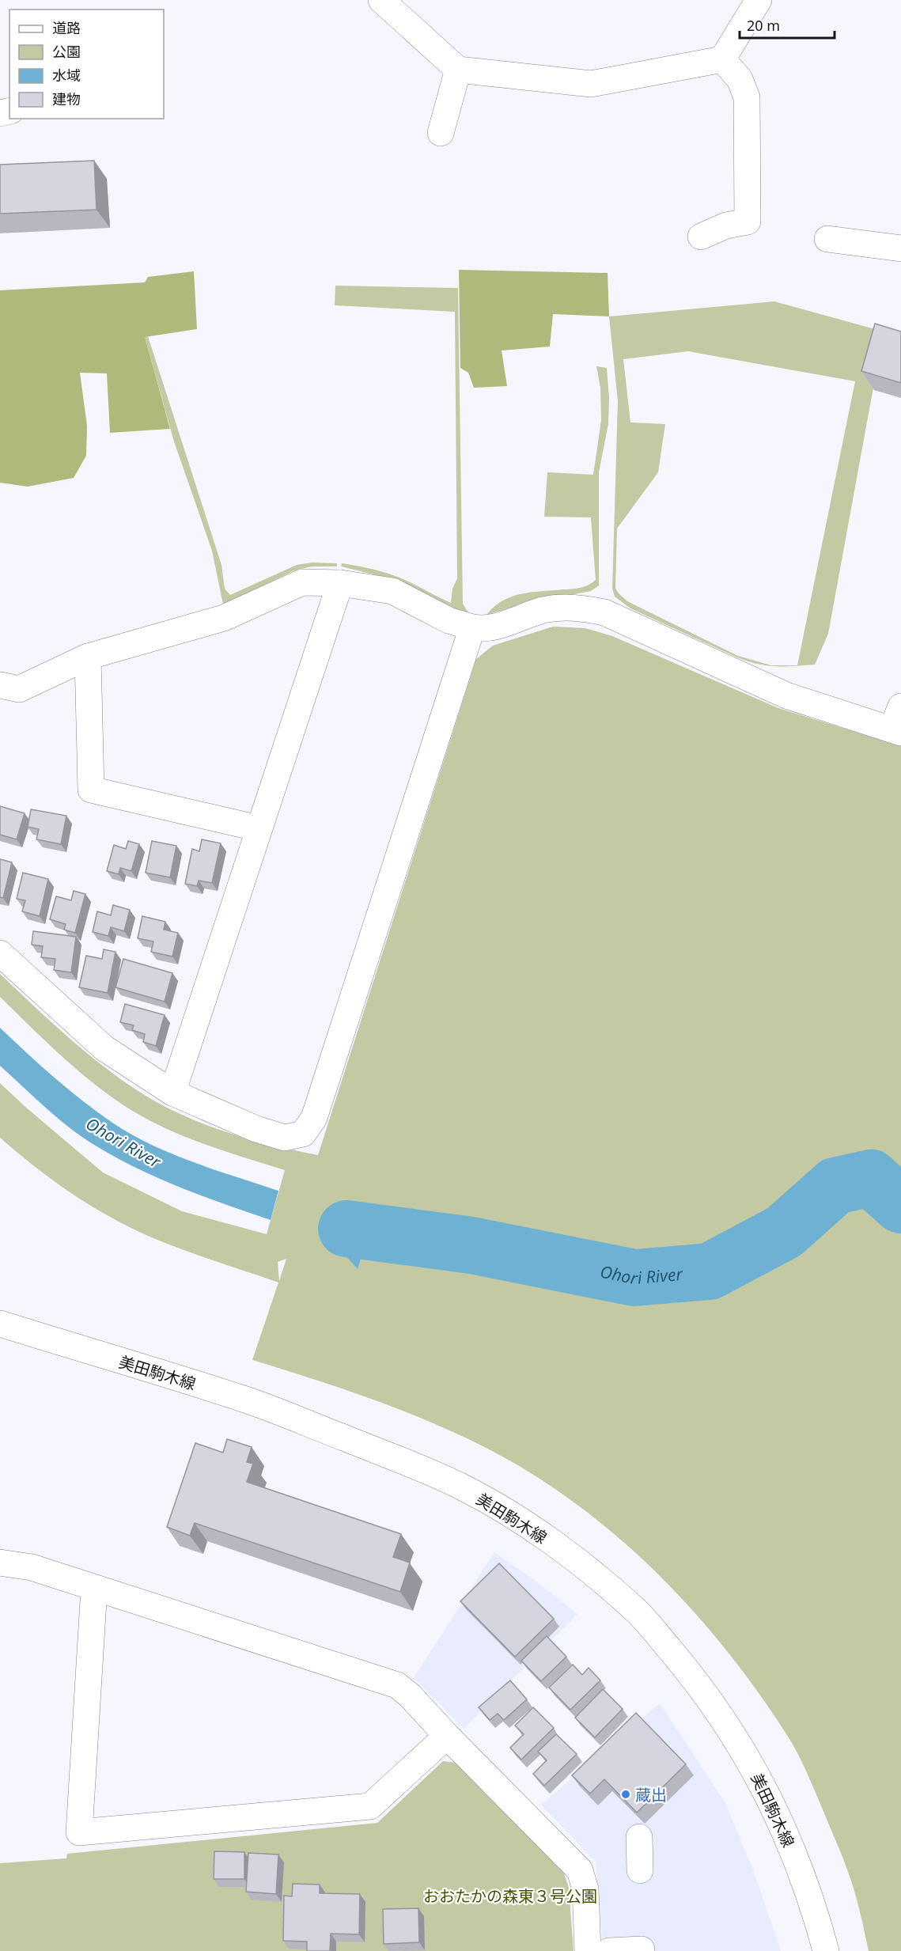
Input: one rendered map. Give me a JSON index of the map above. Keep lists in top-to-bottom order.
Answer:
{
  "streets": {
    "street": ["美田駒木線"]
  },
  "water": ["Ohori River"],
  "parks": ["おおたかの森東３号公園"],
  "places": ["蔵出"],
  "legend": [
    "道路",
    "公園",
    "水域",
    "建物"
  ],
  "scale_bar": "20 m"
}
